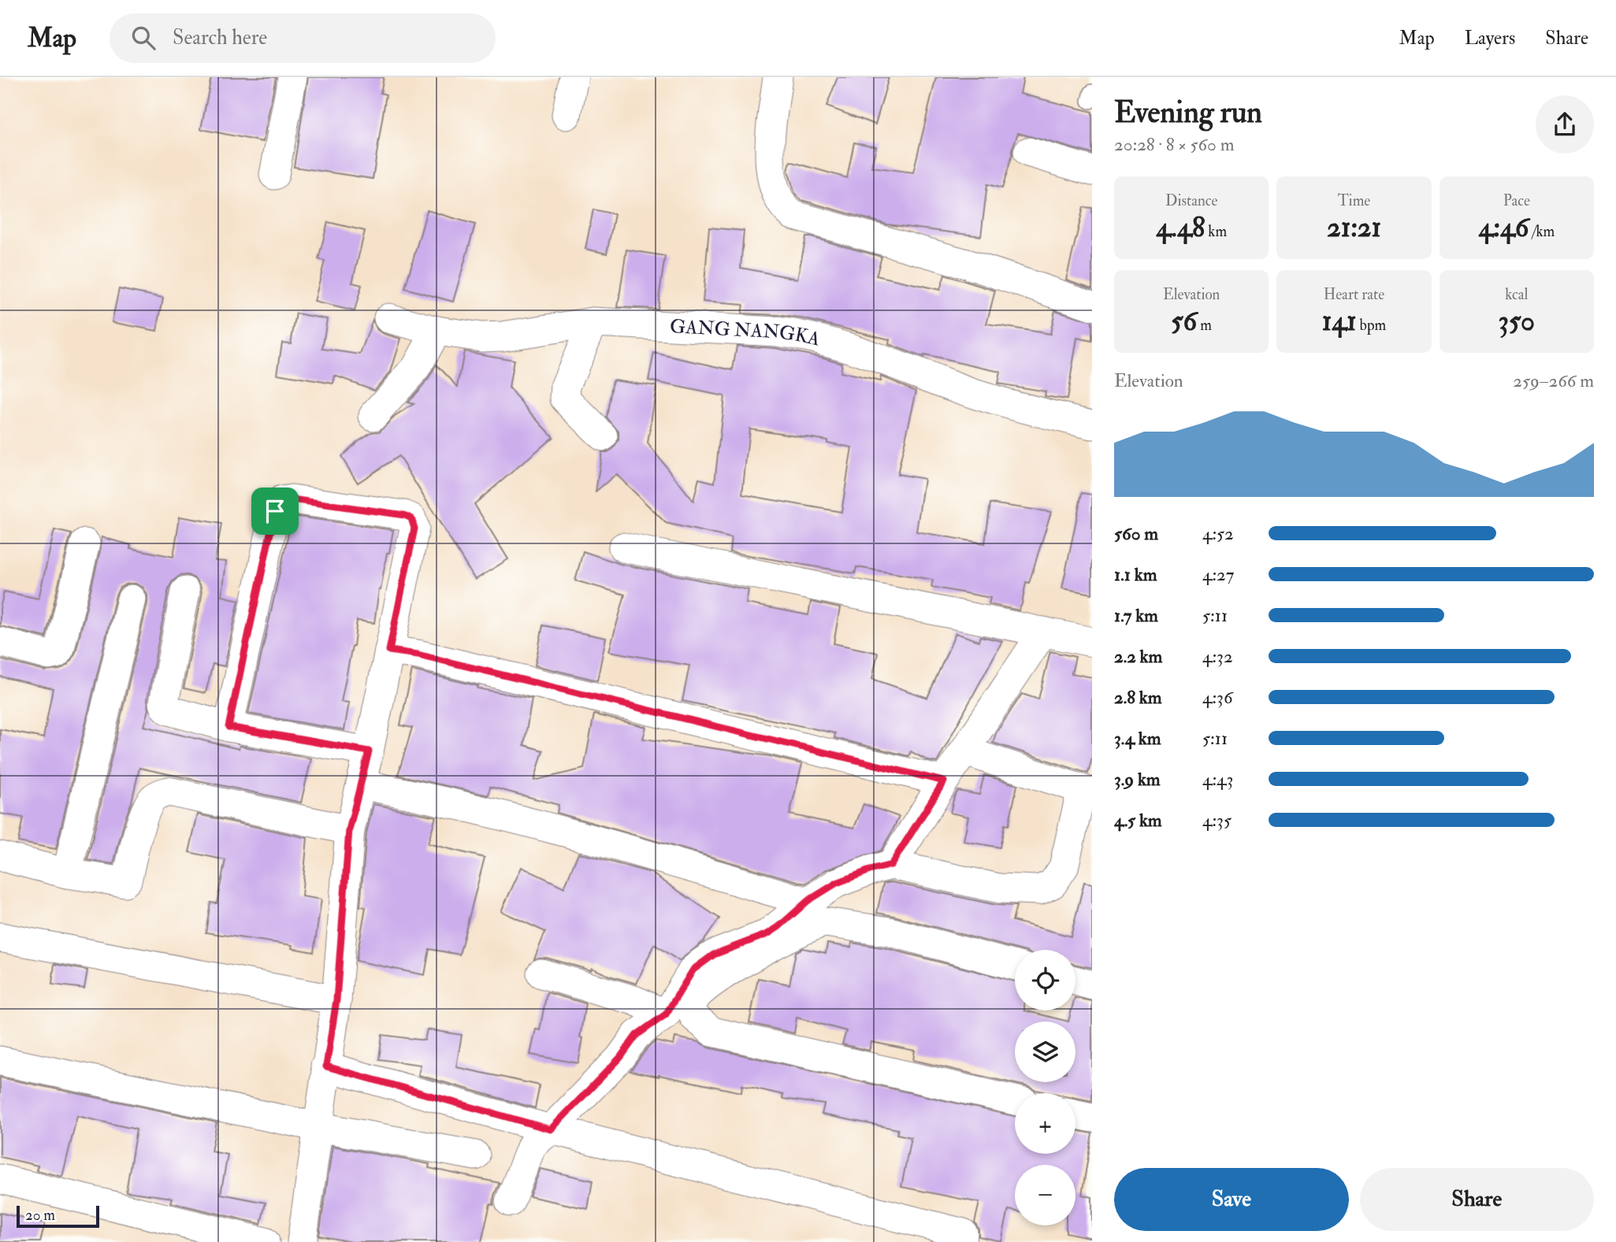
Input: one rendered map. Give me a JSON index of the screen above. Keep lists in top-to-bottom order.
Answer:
{
  "streets": {
    "street": ["GANG NANGKA"]
  },
  "scale_bar": "20 m",
  "page": {
    "header": "Map",
    "search": "Search here",
    "nav": ["Map", "Layers", "Share"],
    "heading": ["Evening run", "20:28 · 8 × 560 m"],
    "stats": [
      ["Distance", "4.48 km"],
      ["Time", "21:21"],
      ["Pace", "4:46 /km"],
      ["Elevation", "56 m"],
      ["Heart rate", "141 bpm"],
      ["kcal", "350"]
    ],
    "chart": ["Elevation", "259–266 m"],
    "list": [
      {
        "name": "560 m",
        "note": "4:52"
      },
      {
        "name": "1.1 km",
        "note": "4:27"
      },
      {
        "name": "1.7 km",
        "note": "5:11"
      },
      {
        "name": "2.2 km",
        "note": "4:32"
      },
      {
        "name": "2.8 km",
        "note": "4:36"
      },
      {
        "name": "3.4 km",
        "note": "5:11"
      },
      {
        "name": "3.9 km",
        "note": "4:43"
      },
      {
        "name": "4.5 km",
        "note": "4:35"
      }
    ],
    "map_buttons": ["+", "−"],
    "buttons": ["Save", "Share"],
    "scale": "20 m"
  }
}
